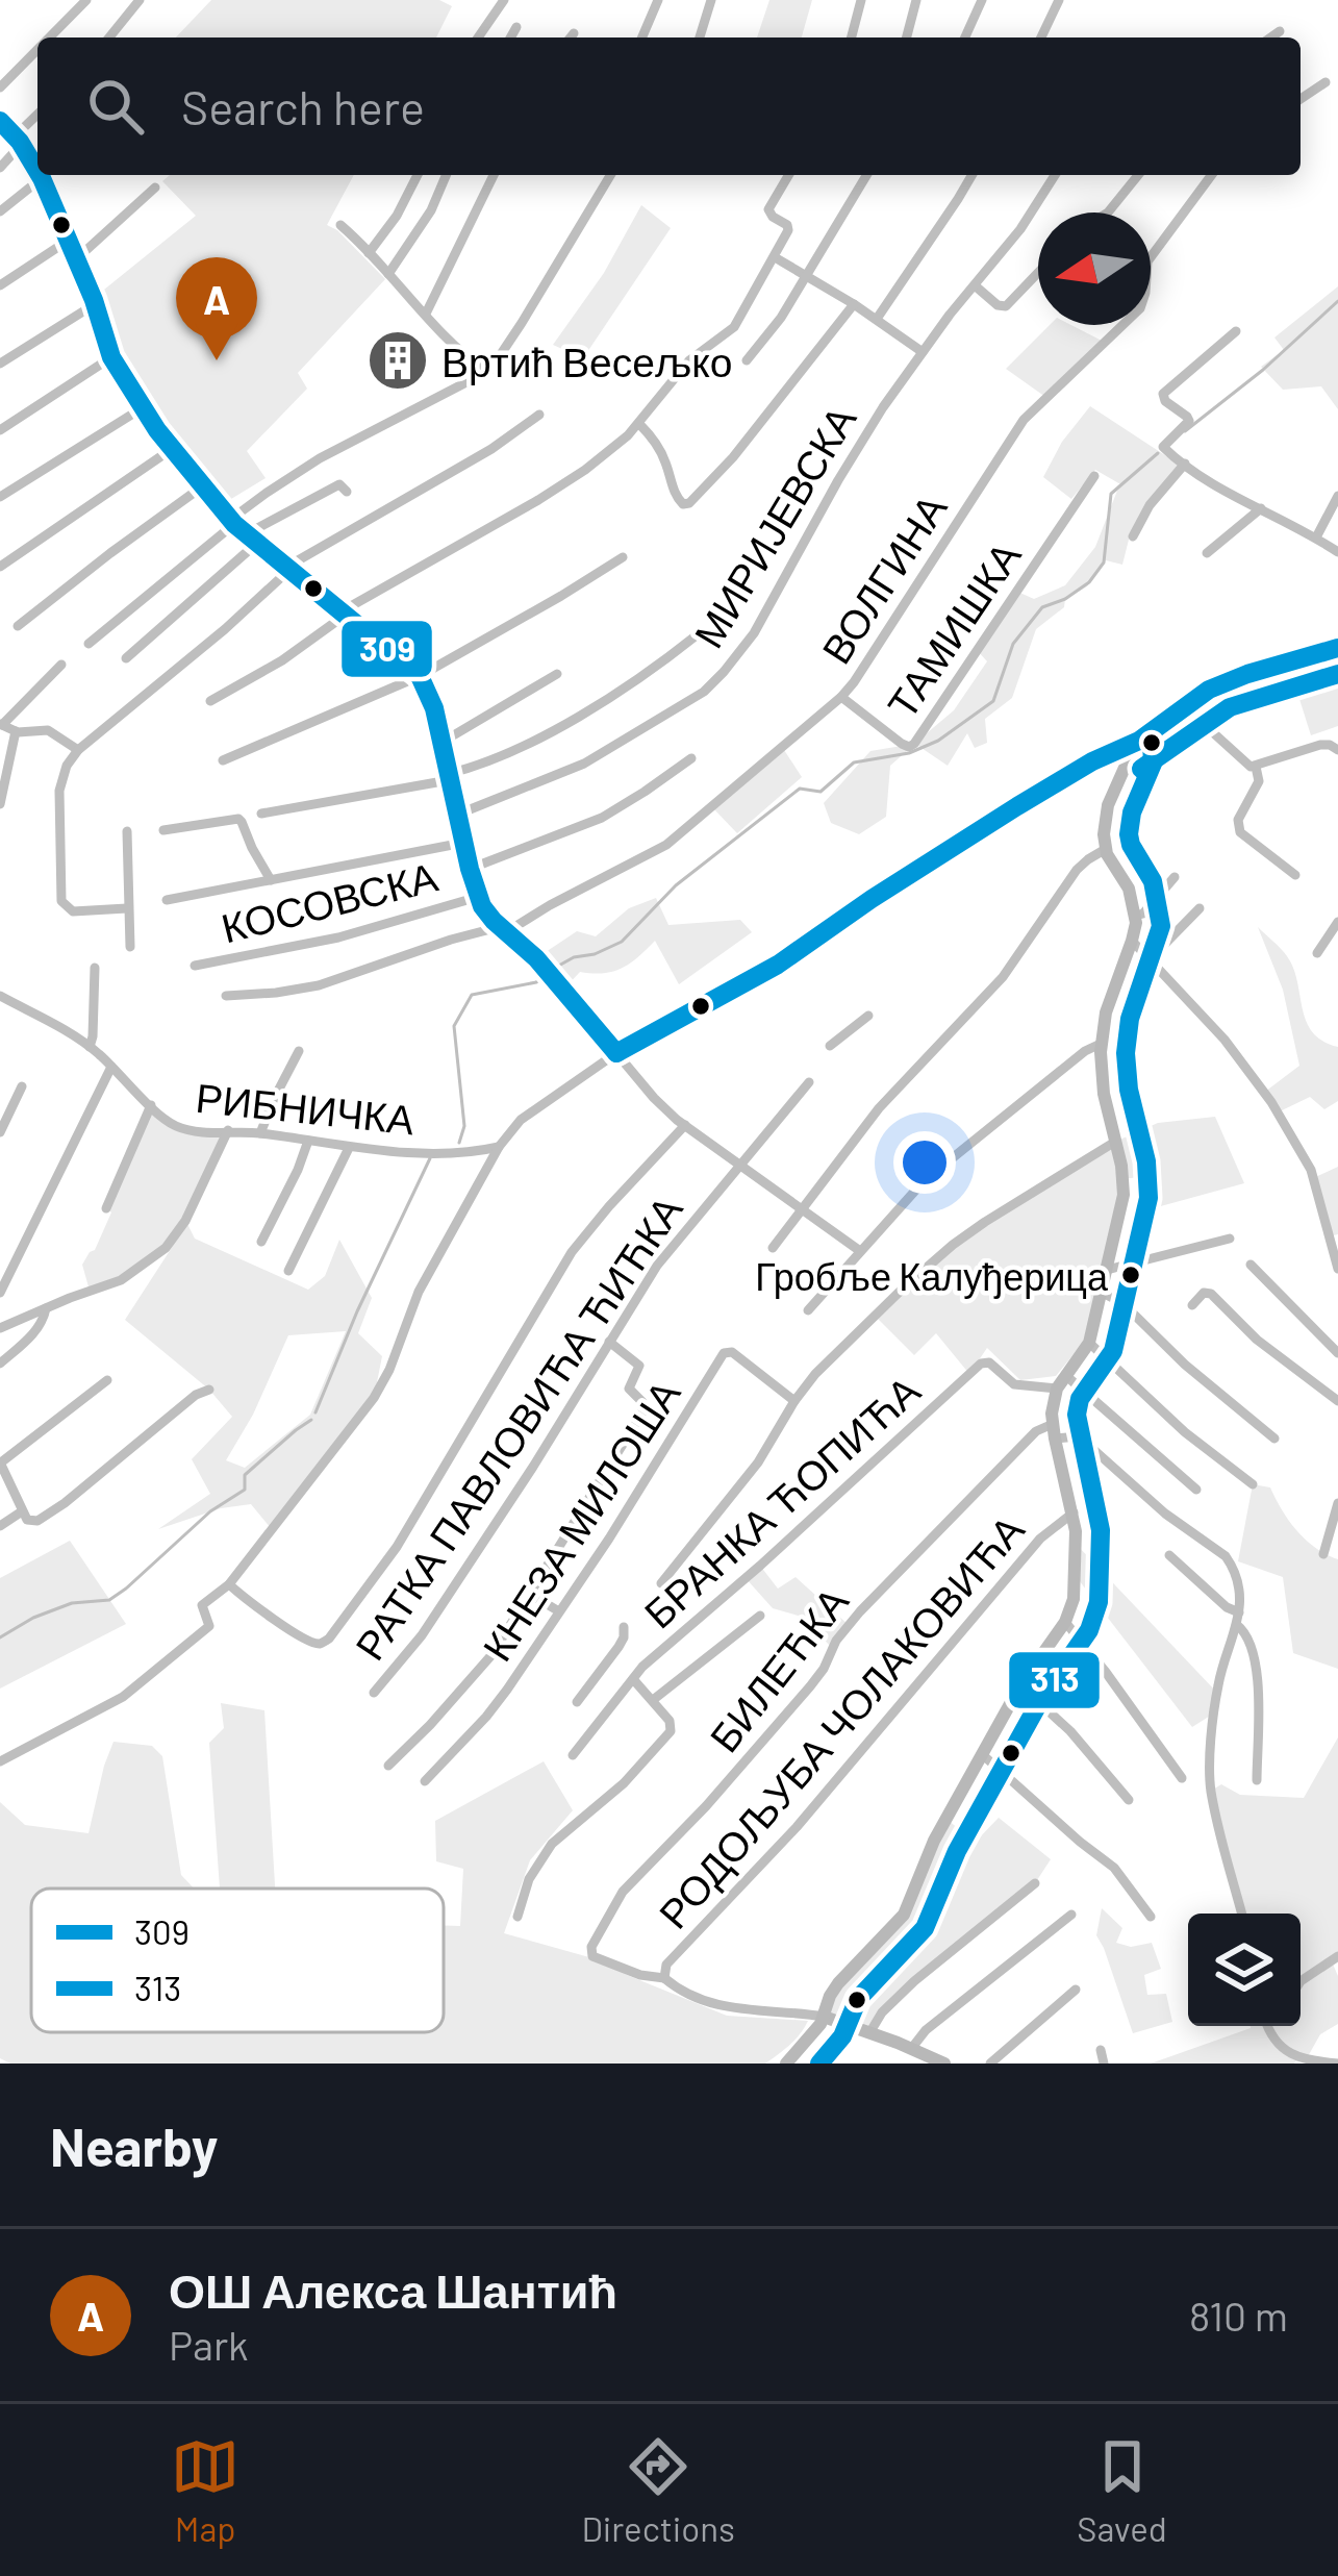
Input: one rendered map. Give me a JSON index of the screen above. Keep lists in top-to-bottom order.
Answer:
{
  "streets": {
    "street": [
      "МИРИЈЕВСКА",
      "ВОЛГИНА",
      "ТАМИШКА",
      "КОСОВСКА",
      "РИБНИЧКА",
      "РАТКА ПАВЛОВИЋА ЋИЋКА",
      "БРАНКА ЋОПИЋА",
      "КНЕЗА МИЛОША",
      "БИЛЕЋКА",
      "РОДОЉУБА ЧОЛАКОВИЋА"
    ]
  },
  "crossings": [
    ["ВОЛГИНА", "ТАМИШКА"],
    ["РАТКА ПАВЛОВИЋА ЋИЋКА", "КНЕЗА МИЛОША"],
    ["БИЛЕЋКА", "РОДОЉУБА ЧОЛАКОВИЋА"]
  ],
  "places": {
    "building": ["Вртић Весељко"],
    "other": ["Гробље Калуђерица"]
  },
  "lines": ["transit line 309", "transit line 313"],
  "legend": ["309", "313"],
  "north": "left",
  "page": {
    "search": "Search here",
    "pins": "A",
    "heading": "Nearby",
    "list": [
      {
        "mark": "A",
        "name": "ОШ Алекса Шантић",
        "note": "Park",
        "value": "810 m"
      }
    ],
    "nav": ["Map", "Directions", "Saved"]
  }
}
